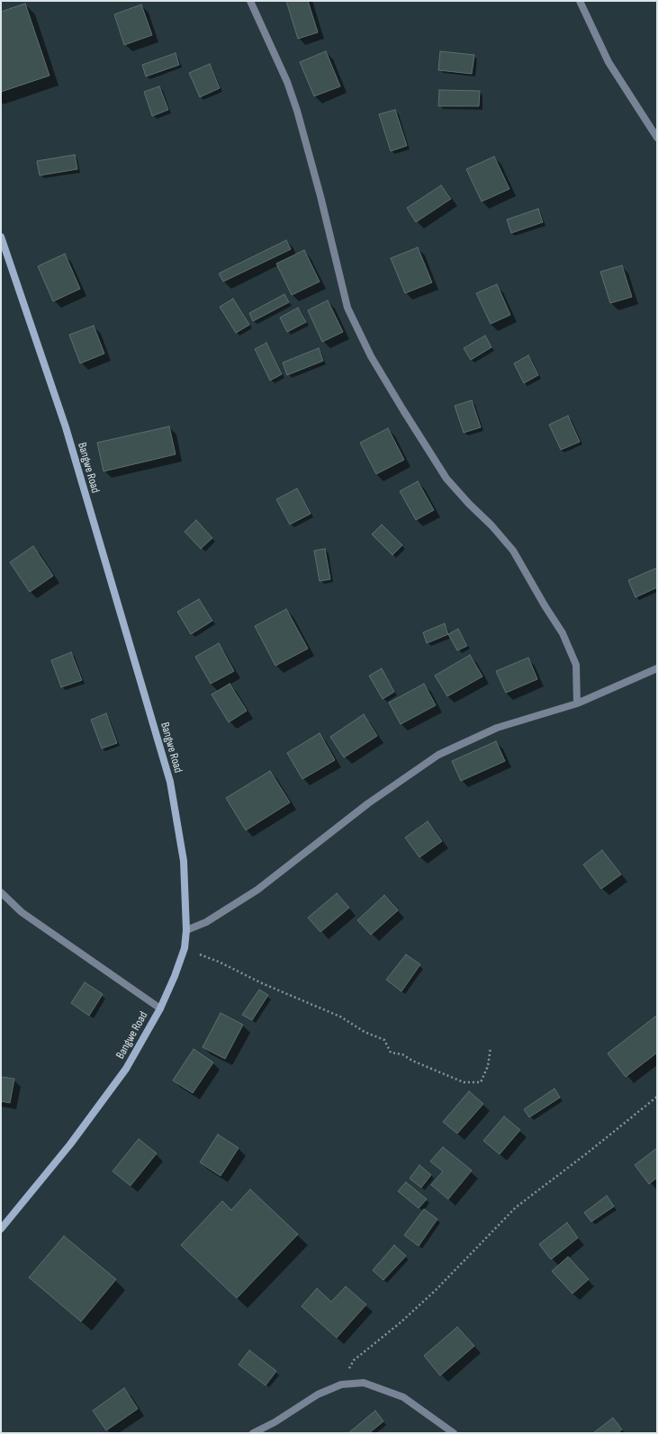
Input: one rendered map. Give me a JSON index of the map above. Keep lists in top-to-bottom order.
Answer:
{
  "streets": {
    "street": ["Bangwe Road"]
  }
}
